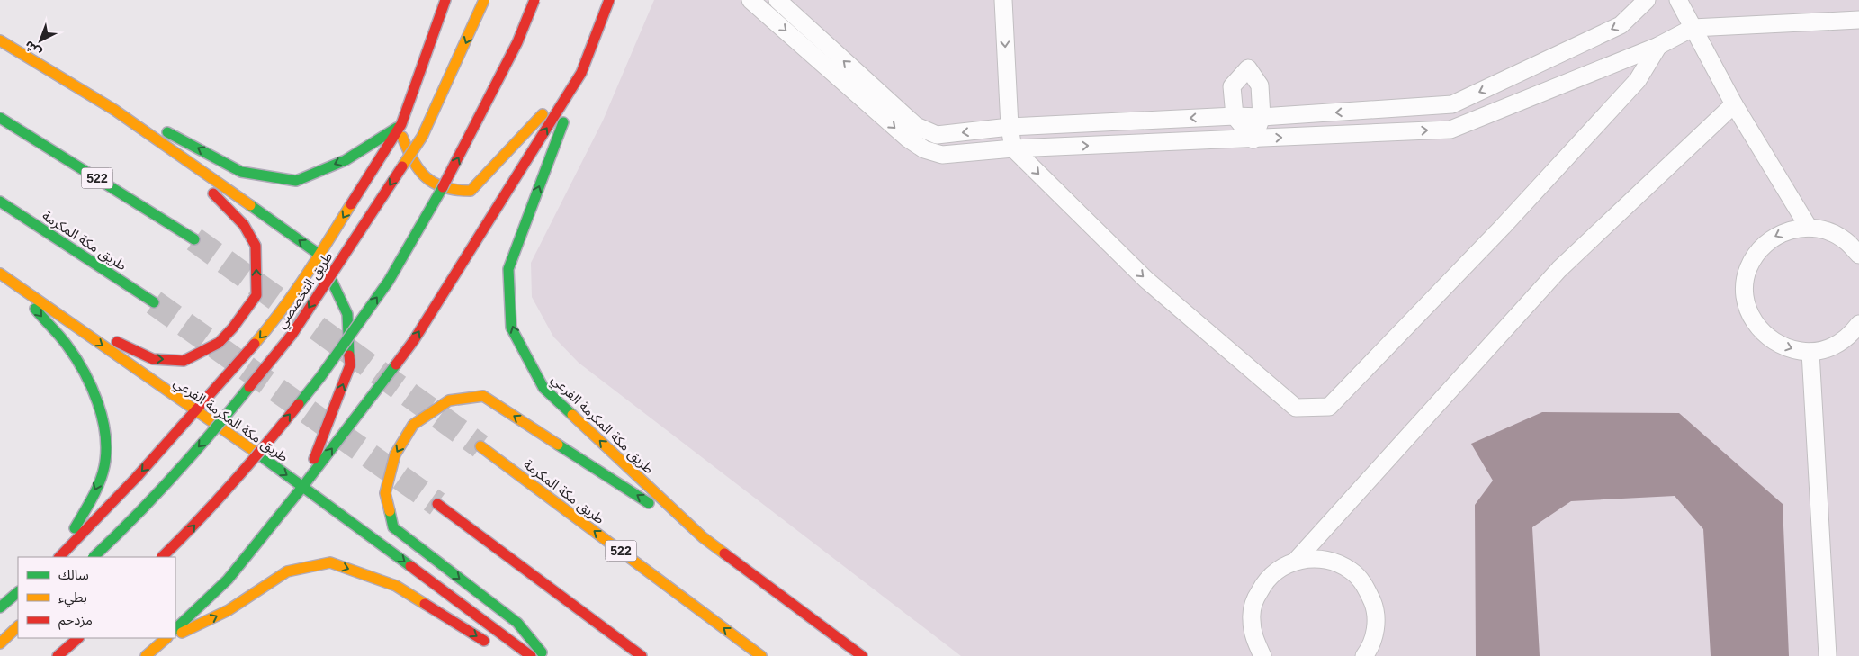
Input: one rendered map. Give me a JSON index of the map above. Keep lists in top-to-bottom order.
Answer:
{
  "streets": {
    "main road": [
      "522",
      "طريق مكة المكرمة",
      "طريق التخصصي",
      "طريق مكة المكرمة الفرعي"
    ]
  },
  "legend": ["سالك", "بطيء", "مزدحم"],
  "north": "bottom left"
}
